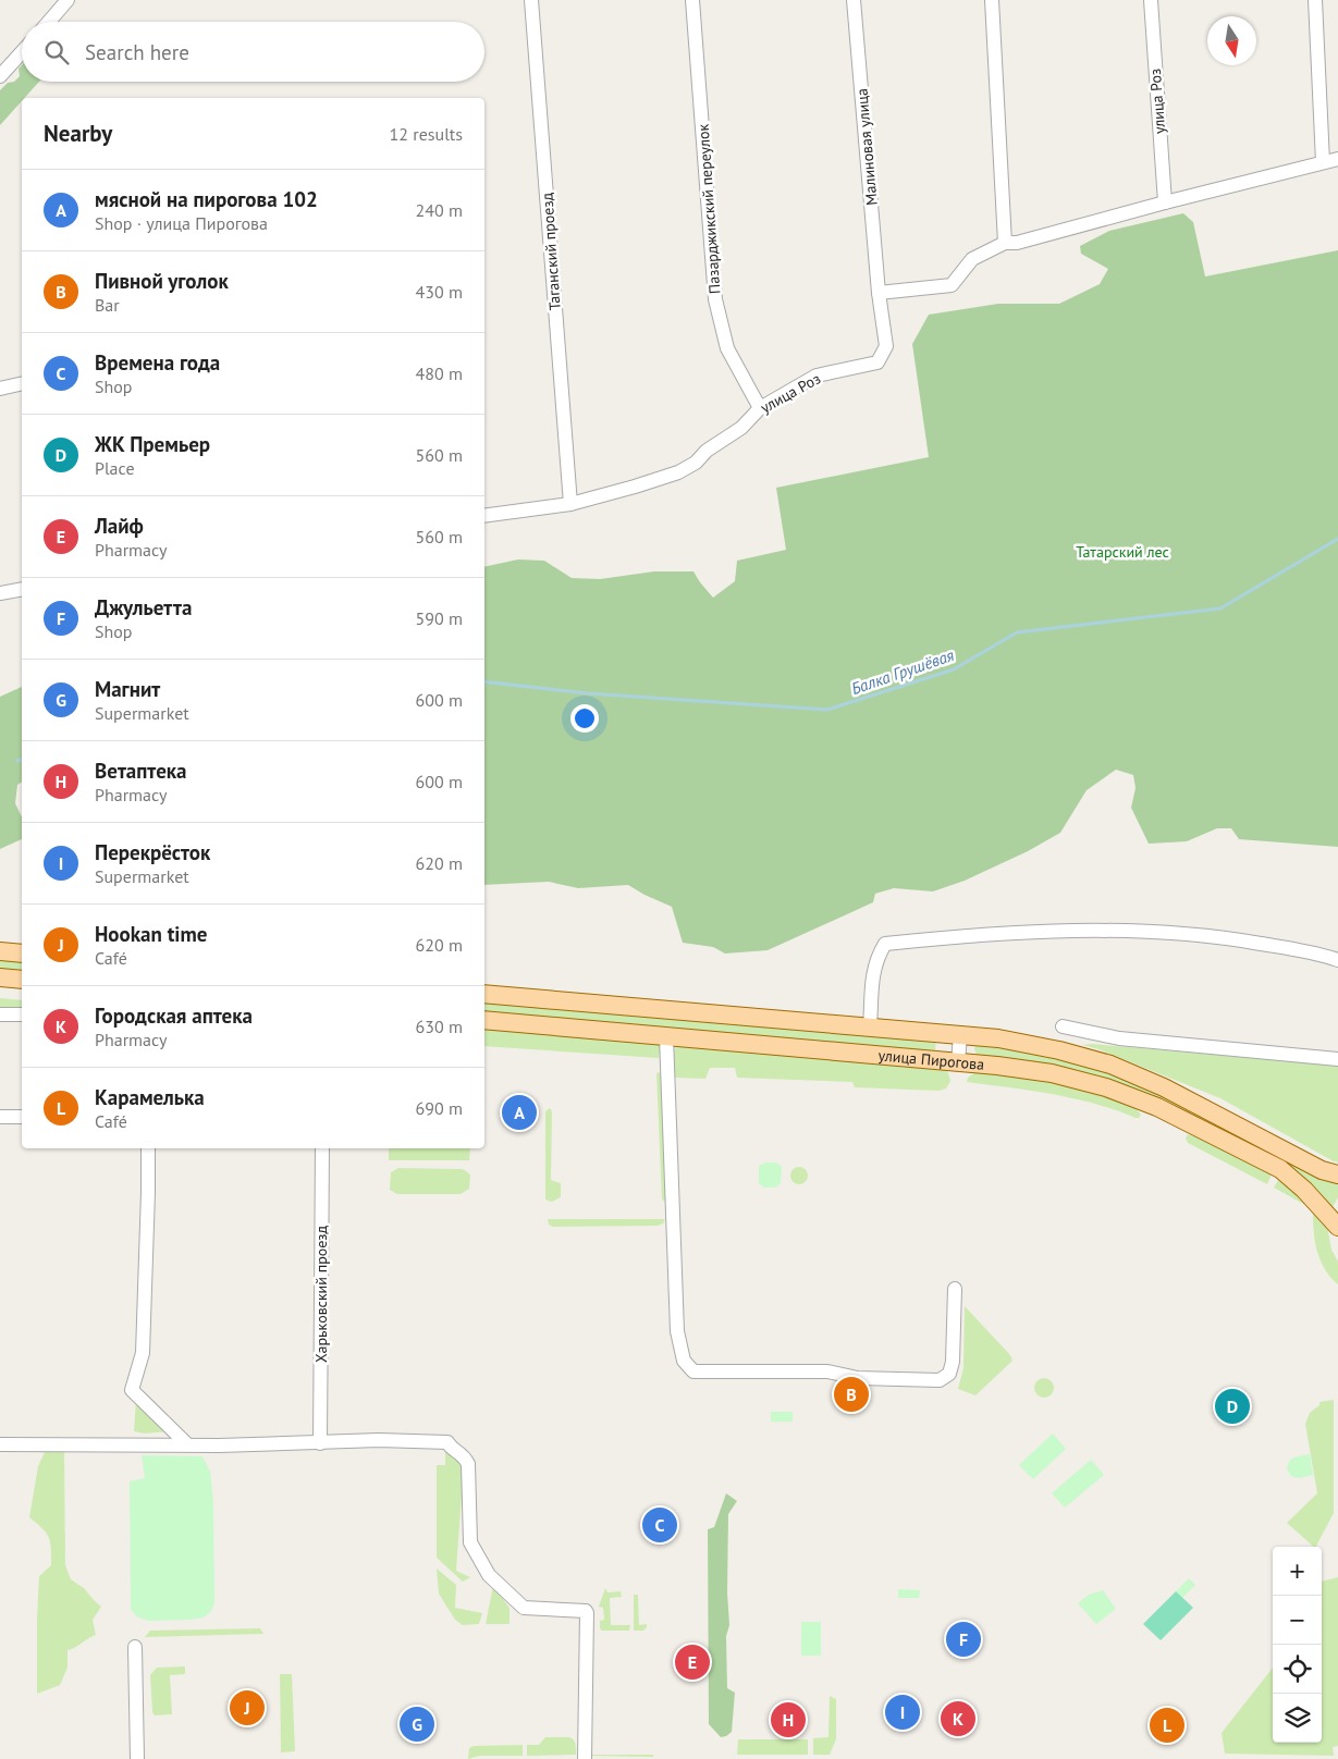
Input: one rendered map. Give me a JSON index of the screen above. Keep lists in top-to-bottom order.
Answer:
{
  "streets": {
    "main road": ["улица Пирогова"],
    "street": [
      "улица Роз",
      "Малиновая улица",
      "Пазарджикский переулок",
      "Таганский проезд",
      "Харьковский проезд"
    ]
  },
  "crossings": [
    ["улица Роз", "Малиновая улица"],
    ["улица Роз", "Пазарджикский переулок"],
    ["улица Роз", "Таганский проезд"]
  ],
  "water": ["Балка Грушёвая"],
  "parks": ["Татарский лес"],
  "north": "bottom",
  "page": {
    "search": "Search here",
    "heading": ["Nearby", "12 results"],
    "list": [
      {
        "mark": "A",
        "name": "мясной на пирогова 102",
        "note": "Shop · улица Пирогова",
        "value": "240 m"
      },
      {
        "mark": "B",
        "name": "Пивной уголок",
        "note": "Bar",
        "value": "430 m"
      },
      {
        "mark": "C",
        "name": "Времена года",
        "note": "Shop",
        "value": "480 m"
      },
      {
        "mark": "D",
        "name": "ЖК Премьер",
        "note": "Place",
        "value": "560 m"
      },
      {
        "mark": "E",
        "name": "Лайф",
        "note": "Pharmacy",
        "value": "560 m"
      },
      {
        "mark": "F",
        "name": "Джульетта",
        "note": "Shop",
        "value": "590 m"
      },
      {
        "mark": "G",
        "name": "Магнит",
        "note": "Supermarket",
        "value": "600 m"
      },
      {
        "mark": "H",
        "name": "Ветаптека",
        "note": "Pharmacy",
        "value": "600 m"
      },
      {
        "mark": "I",
        "name": "Перекрёсток",
        "note": "Supermarket",
        "value": "620 m"
      },
      {
        "mark": "J",
        "name": "Hookan time",
        "note": "Café",
        "value": "620 m"
      },
      {
        "mark": "K",
        "name": "Городская аптека",
        "note": "Pharmacy",
        "value": "630 m"
      },
      {
        "mark": "L",
        "name": "Карамелька",
        "note": "Café",
        "value": "690 m"
      }
    ],
    "pins": [
      "A",
      "B",
      "D",
      "C",
      "F",
      "E",
      "J",
      "I",
      "K",
      "H",
      "G",
      "L"
    ],
    "map_buttons": ["+", "−"]
  }
}
